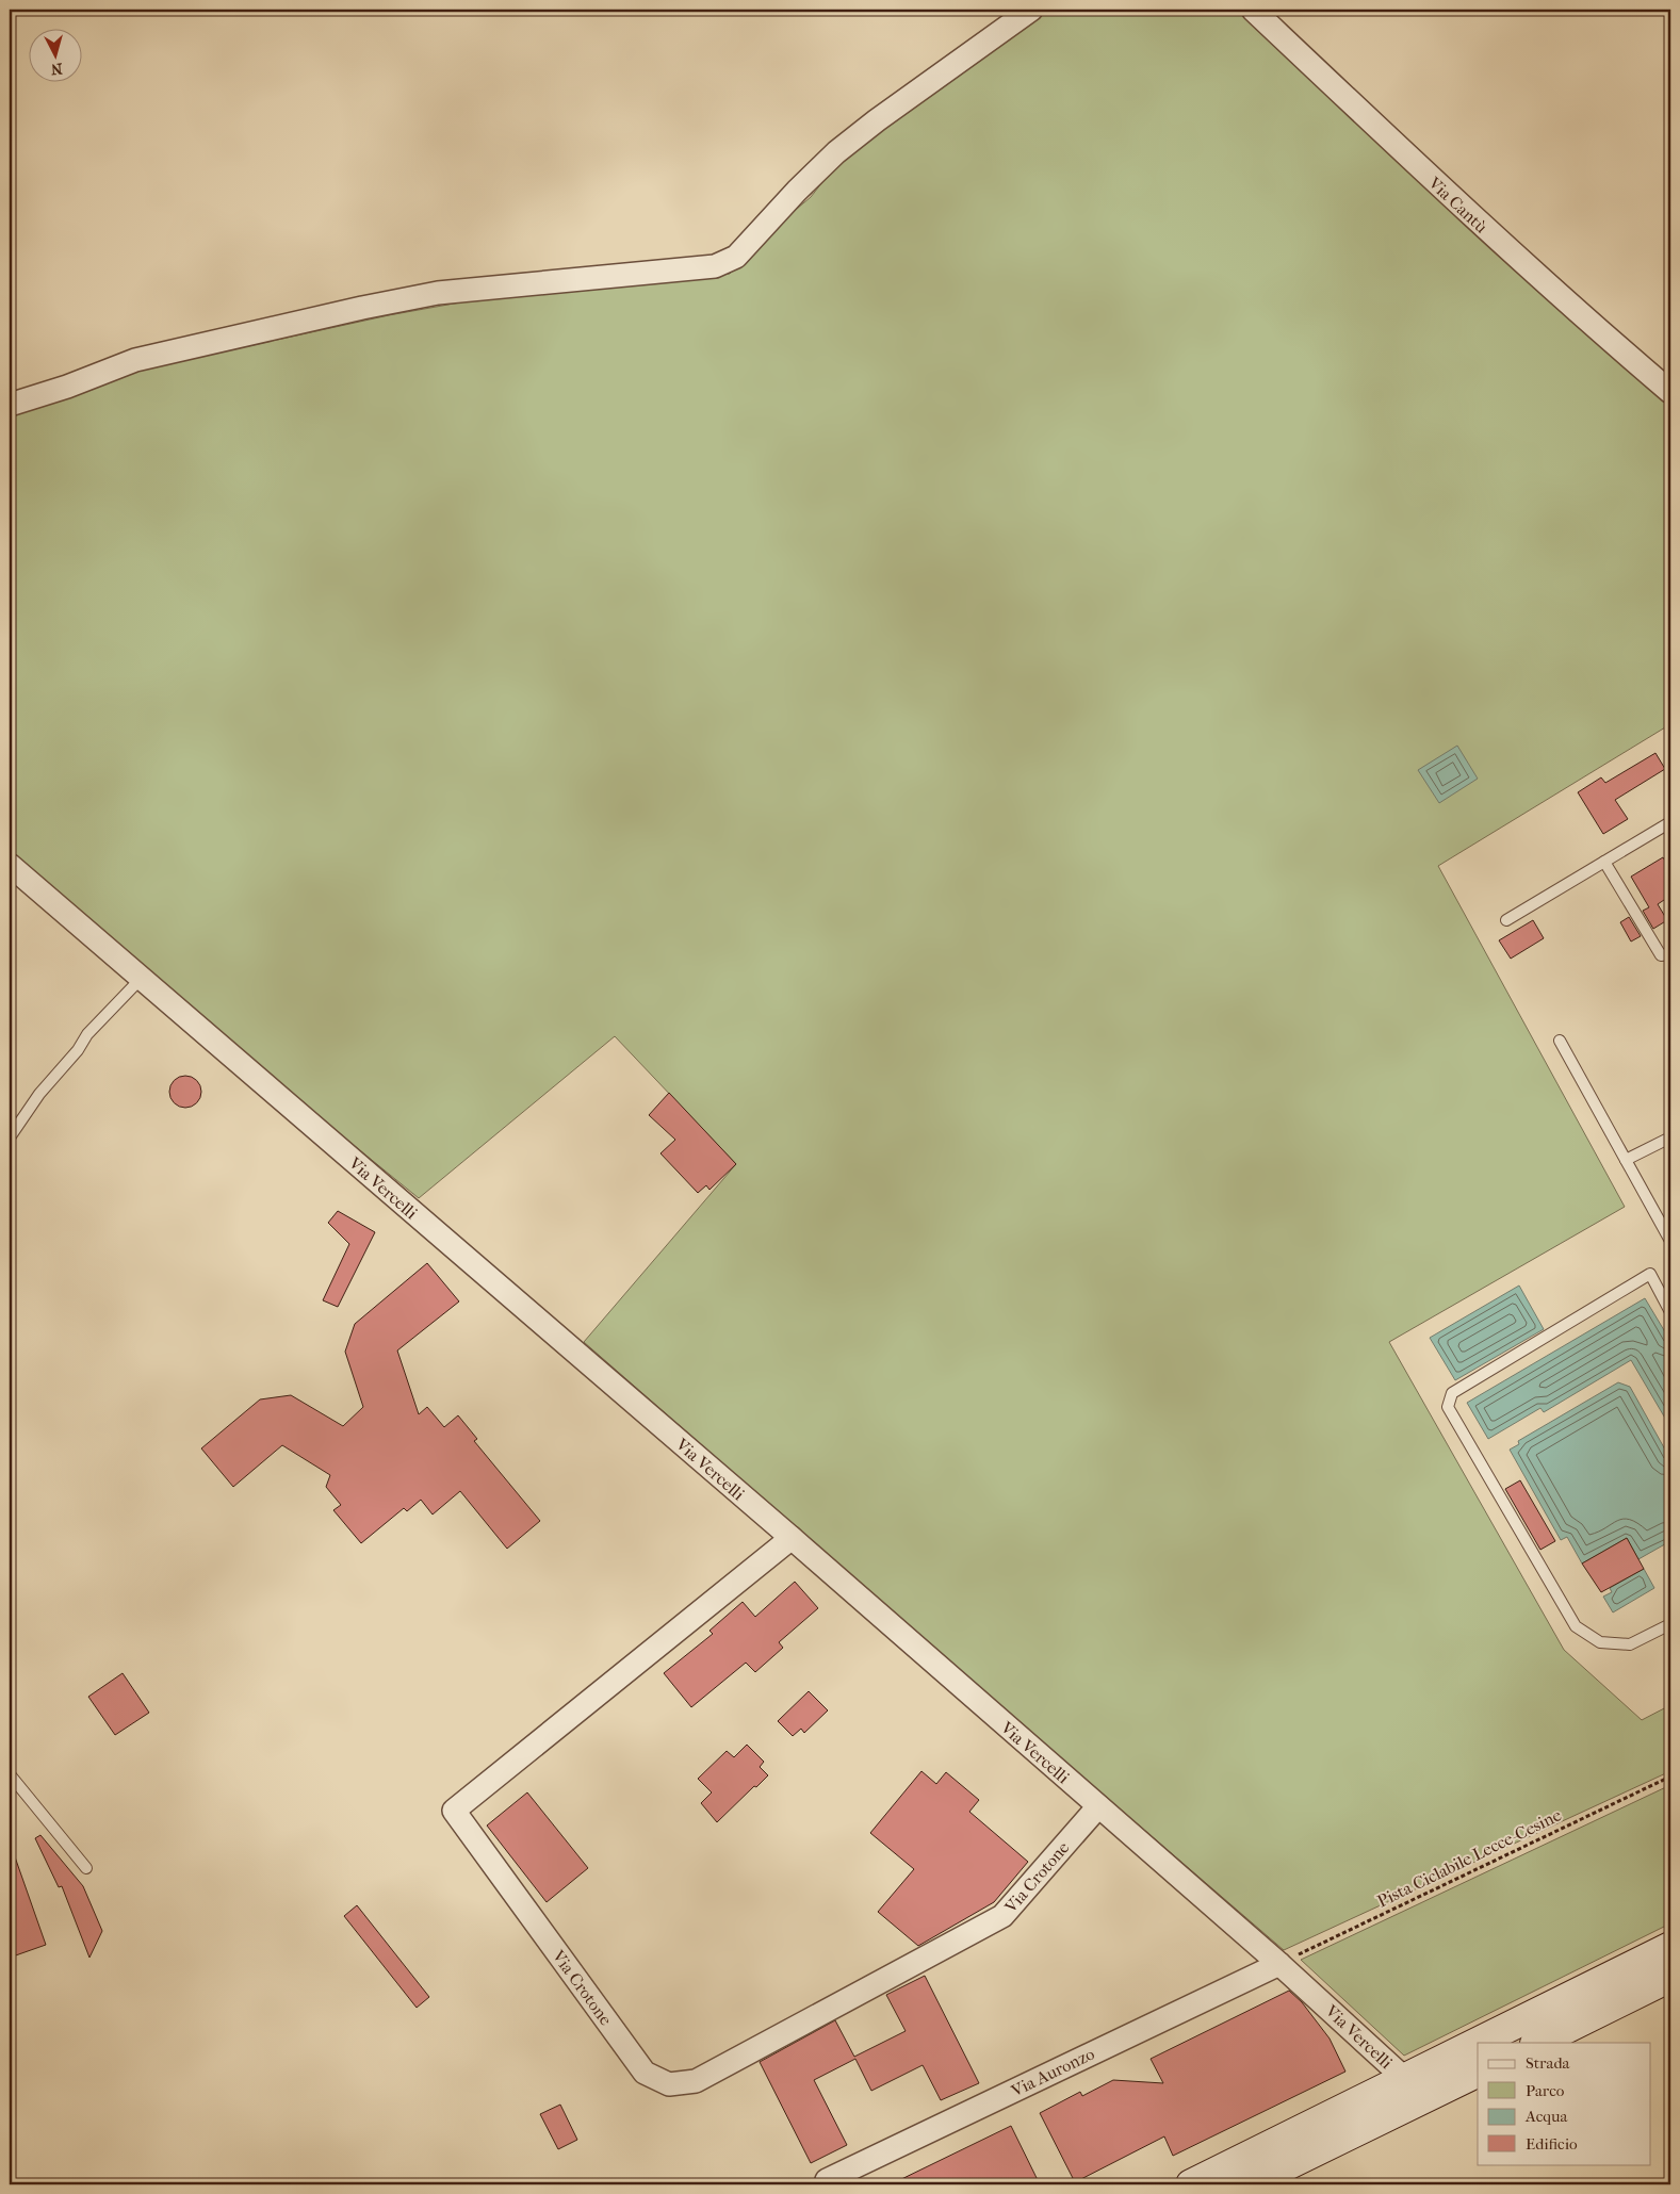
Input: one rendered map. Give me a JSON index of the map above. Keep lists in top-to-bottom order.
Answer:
{
  "streets": {
    "street": [
      "Via Cantù",
      "Via Vercelli",
      "Via Crotone",
      "Via Auronzo"
    ],
    "path": ["Pista Ciclabile Lecce-Cesine"]
  },
  "crossings": [
    ["Via Vercelli", "Pista Ciclabile Lecce-Cesine"],
    ["Via Vercelli", "Via Crotone"],
    ["Via Vercelli", "Via Auronzo"],
    ["Pista Ciclabile Lecce-Cesine", "Via Auronzo"]
  ],
  "legend": [
    "Strada",
    "Parco",
    "Acqua",
    "Edificio"
  ],
  "north": "bottom"
}
